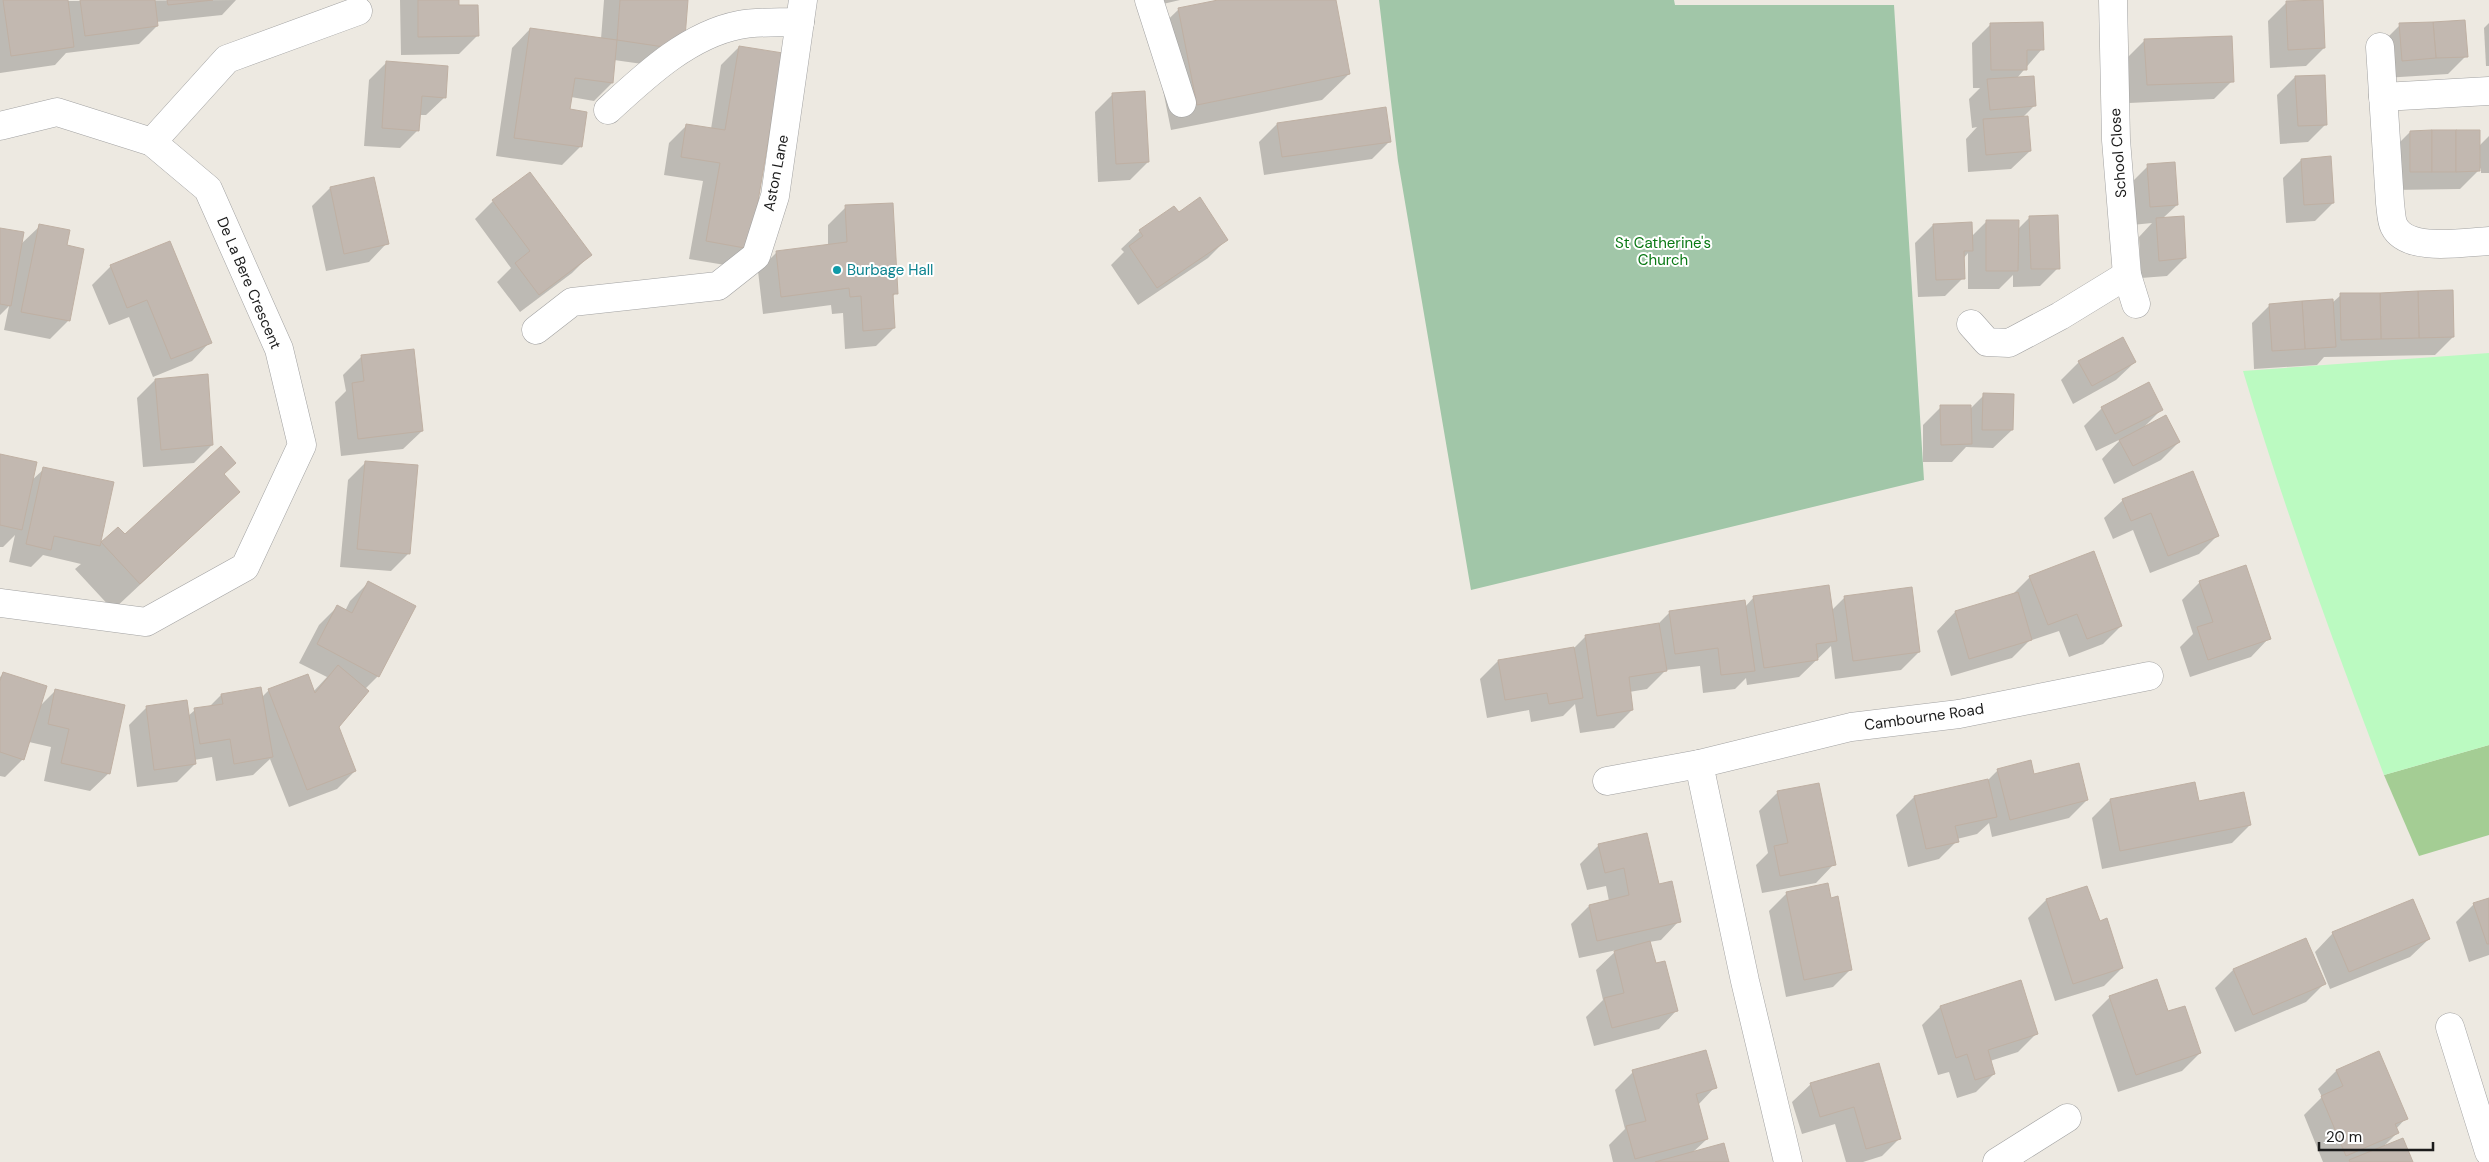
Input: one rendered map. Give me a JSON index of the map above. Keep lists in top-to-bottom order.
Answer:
{
  "streets": {
    "street": [
      "School Close",
      "Aston Lane",
      "De La Bere Crescent",
      "Cambourne Road"
    ]
  },
  "parks": ["St Catherine's Church"],
  "places": ["Burbage Hall"],
  "scale_bar": "20 m"
}
